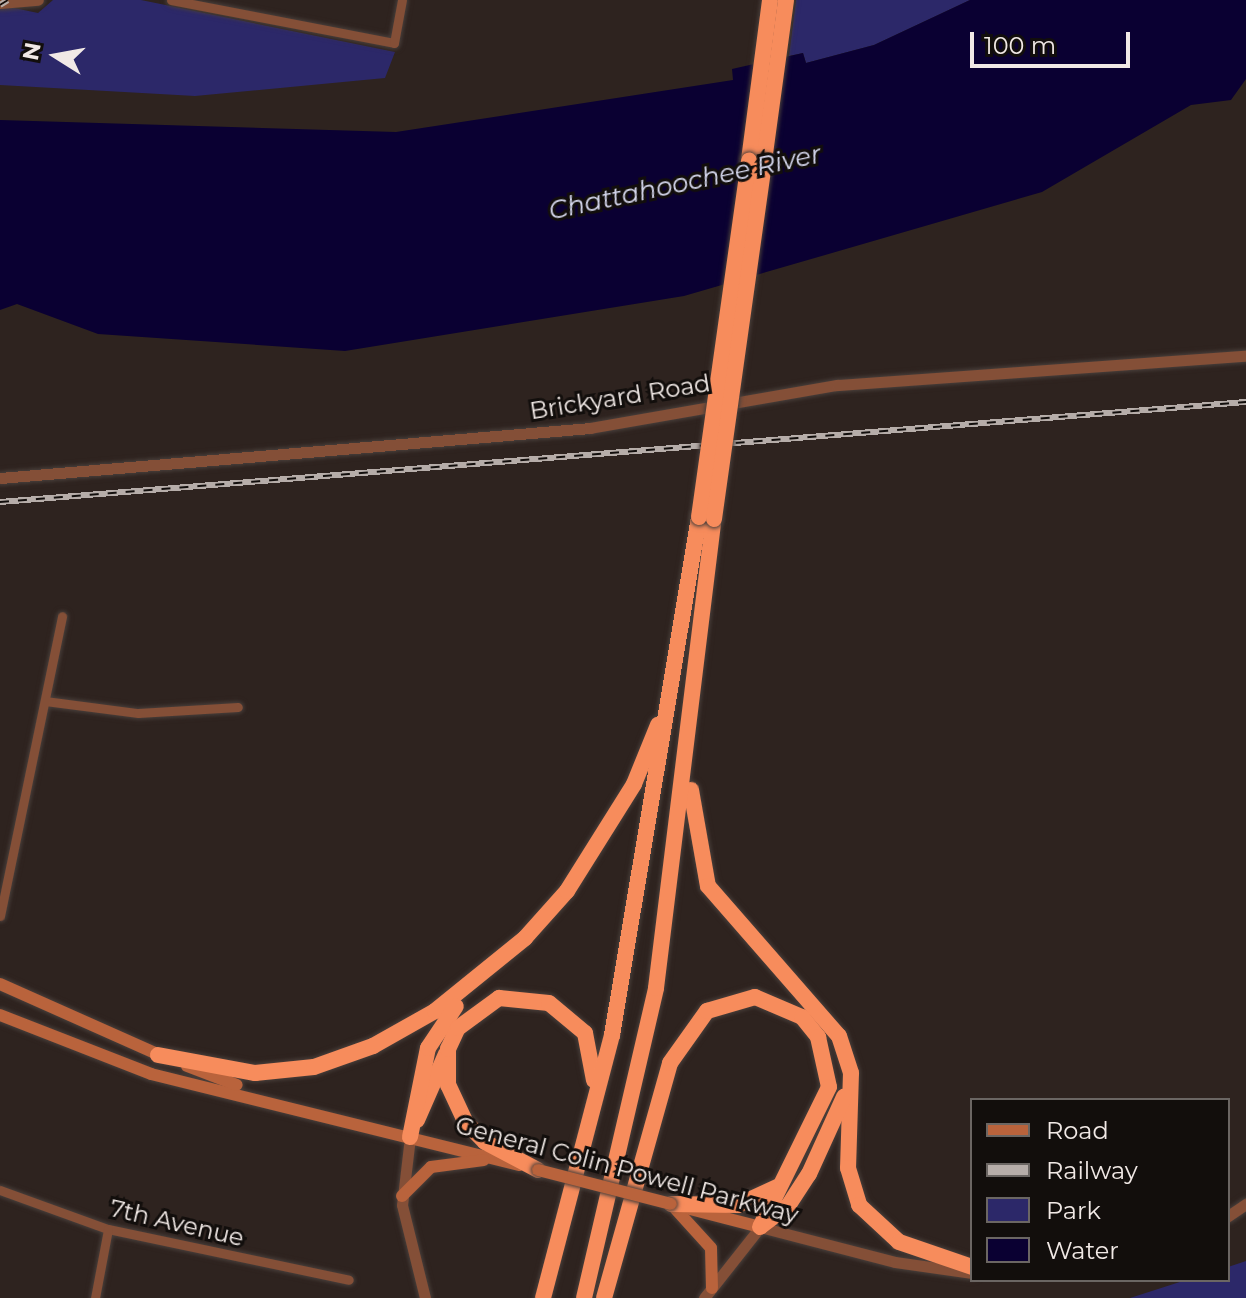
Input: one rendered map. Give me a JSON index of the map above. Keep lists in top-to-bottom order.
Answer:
{
  "streets": {
    "main road": ["General Colin Powell Parkway"],
    "street": ["Brickyard Road", "7th Avenue"]
  },
  "water": ["Chattahoochee River"],
  "legend": [
    "Road",
    "Railway",
    "Park",
    "Water"
  ],
  "scale_bar": "100 m",
  "north": "left"
}
